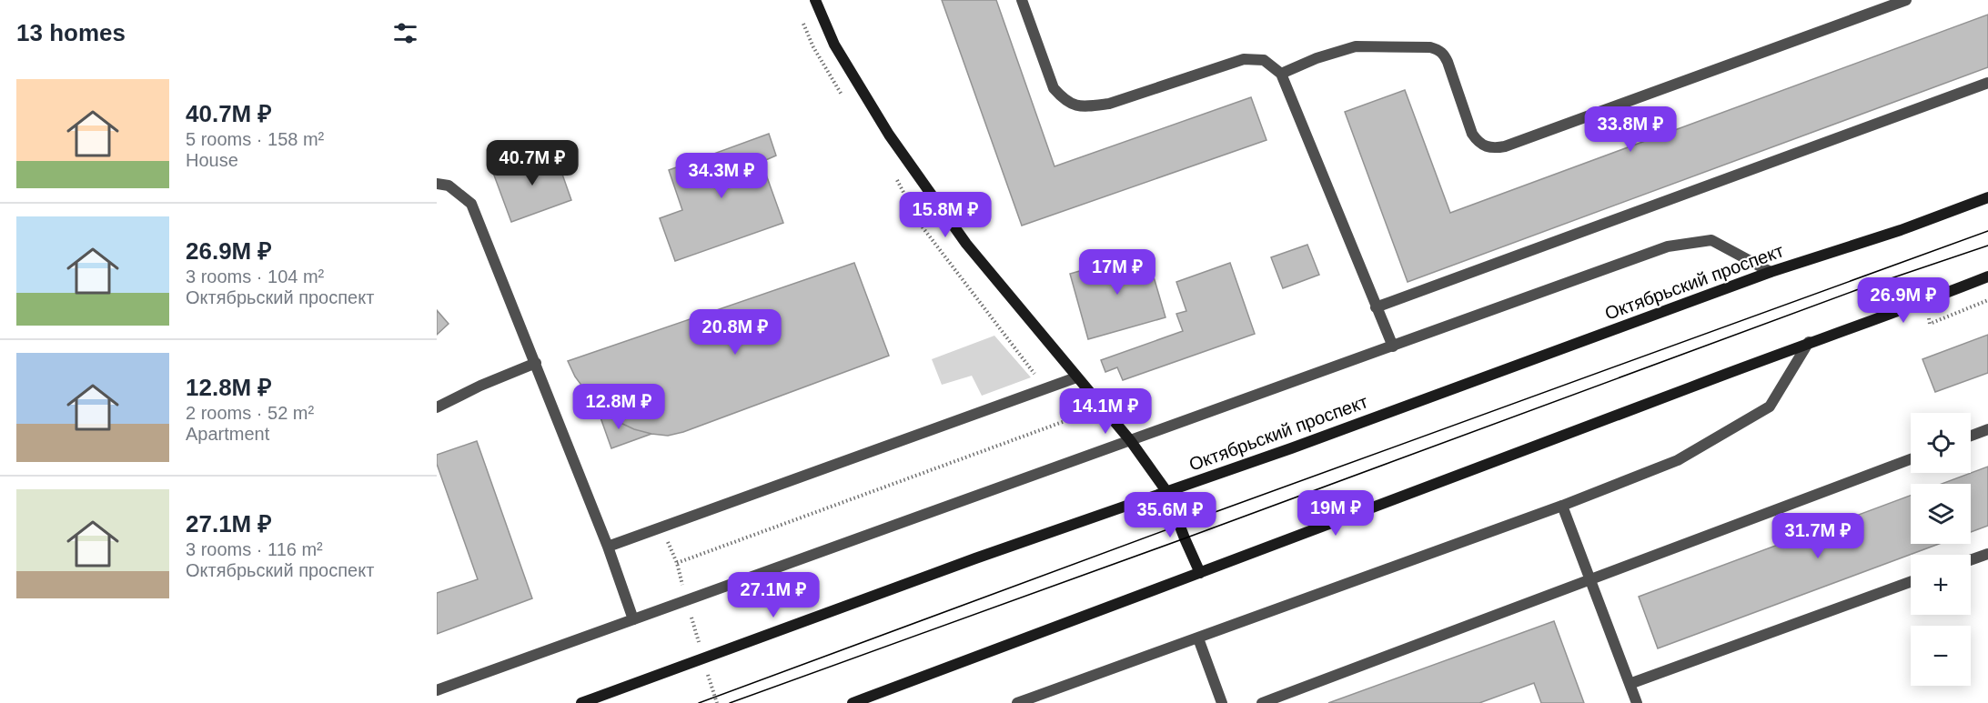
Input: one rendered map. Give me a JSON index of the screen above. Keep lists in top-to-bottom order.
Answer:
{
  "streets": {
    "main road": ["Октябрьский проспект"]
  },
  "page": {
    "heading": "13 homes",
    "list": [
      {
        "name": "40.7M ₽",
        "note": "5 rooms · 158 m² · House"
      },
      {
        "name": "26.9M ₽",
        "note": "3 rooms · 104 m² · Октябрьский проспект"
      },
      {
        "name": "12.8M ₽",
        "note": "2 rooms · 52 m² · Apartment"
      },
      {
        "name": "27.1M ₽",
        "note": "3 rooms · 116 m² · Октябрьский проспект"
      }
    ],
    "price": [
      "33.8M ₽",
      "40.7M ₽",
      "34.3M ₽",
      "15.8M ₽",
      "17M ₽",
      "26.9M ₽",
      "20.8M ₽",
      "12.8M ₽",
      "14.1M ₽",
      "19M ₽",
      "35.6M ₽",
      "31.7M ₽",
      "27.1M ₽"
    ],
    "map_buttons": ["+", "−"]
  }
}
